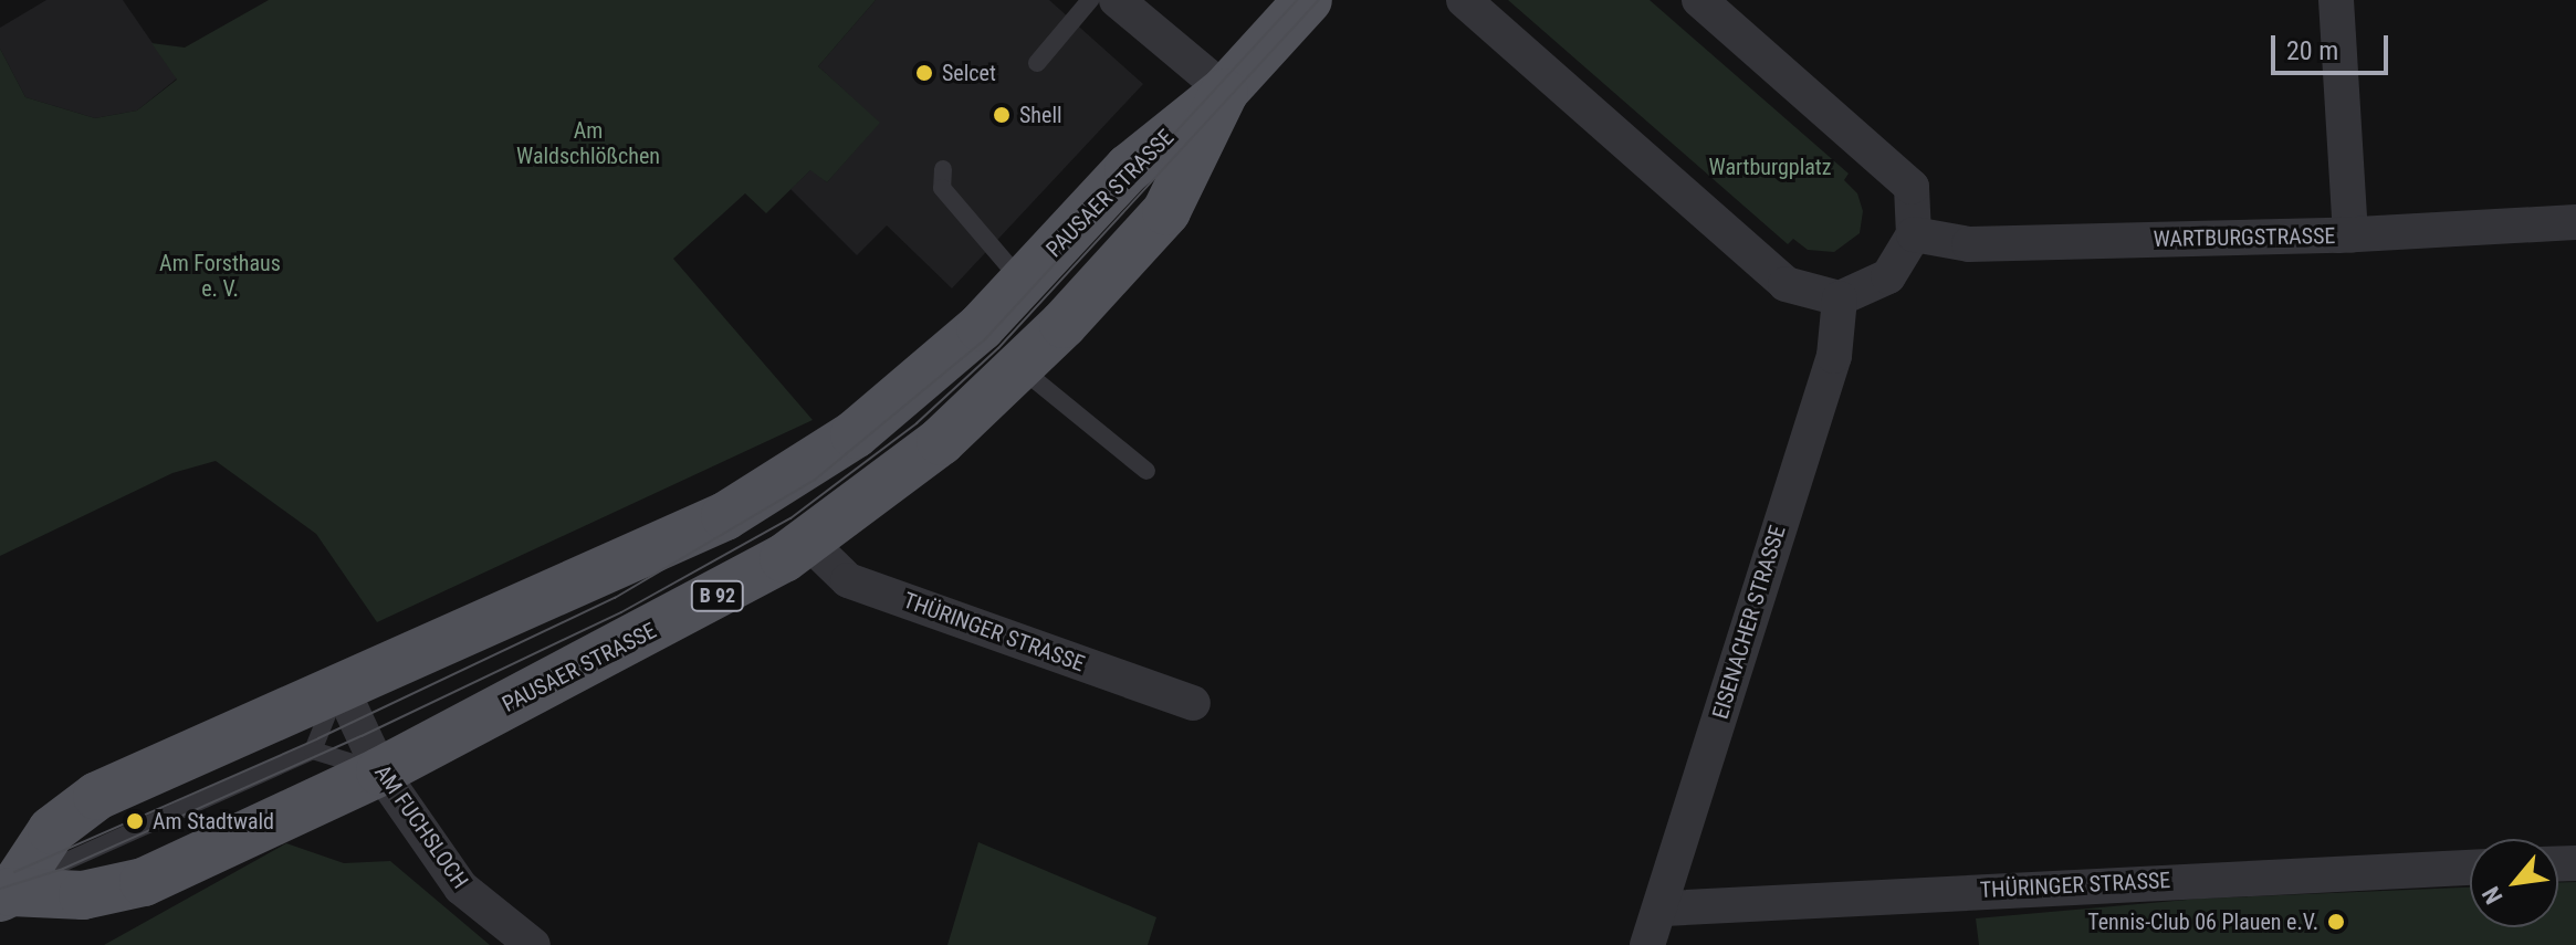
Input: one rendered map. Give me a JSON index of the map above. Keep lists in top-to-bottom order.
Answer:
{
  "streets": {
    "main road": ["PAUSAER STRASSE", "B 92"],
    "street": [
      "WARTBURGSTRASSE",
      "EISENACHER STRASSE",
      "THÜRINGER STRASSE",
      "AM FUCHSLOCH"
    ]
  },
  "crossings": [
    ["PAUSAER STRASSE", "THÜRINGER STRASSE"],
    ["PAUSAER STRASSE", "AM FUCHSLOCH"],
    ["EISENACHER STRASSE", "THÜRINGER STRASSE"]
  ],
  "parks": ["Am Waldschlößchen", "Wartburgplatz", "Am Forsthaus e. V."],
  "places": [
    "Selcet",
    "Shell",
    "Am Stadtwald",
    "Tennis-Club 06 Plauen e.V."
  ],
  "scale_bar": "20 m",
  "north": "bottom left"
}
